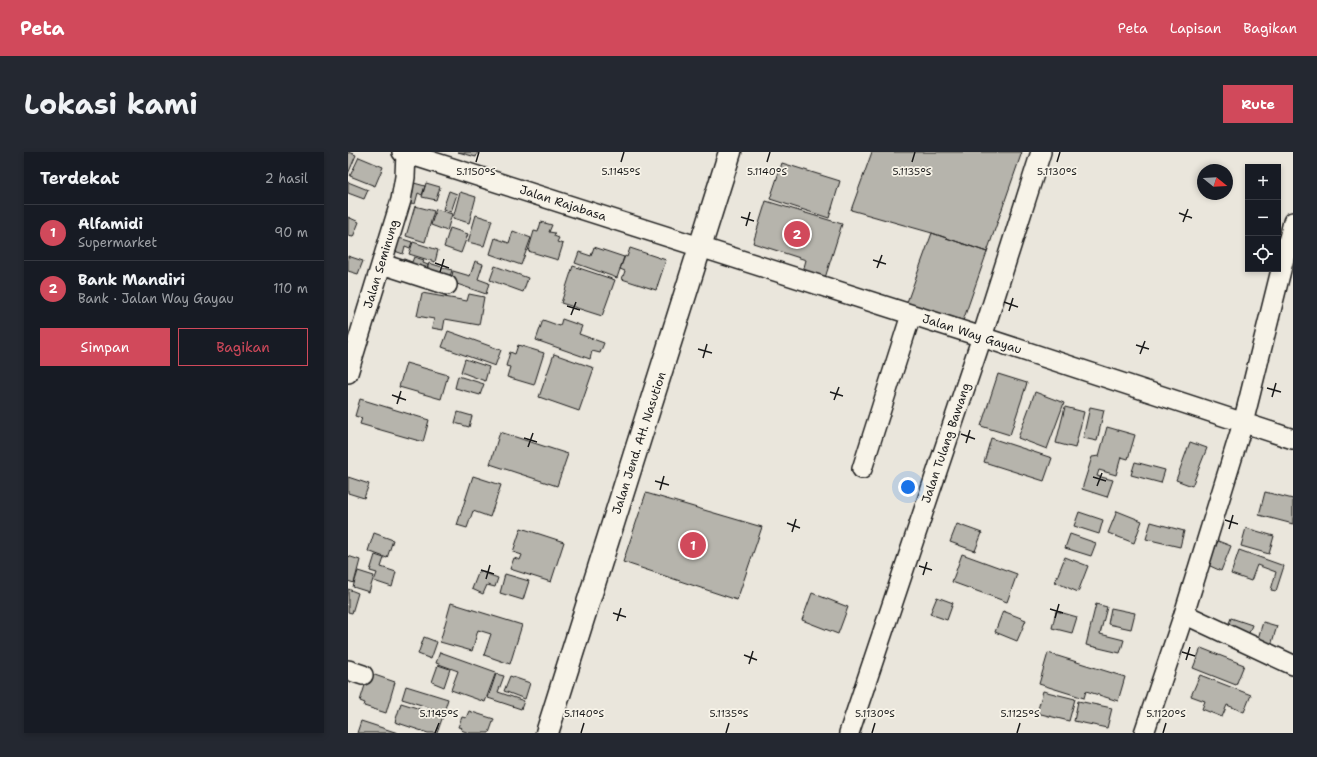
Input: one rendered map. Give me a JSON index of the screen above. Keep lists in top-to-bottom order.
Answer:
{
  "streets": {
    "highway": ["Jalan Jend. AH. Nasution"],
    "street": [
      "Jalan Rajabasa",
      "Jalan Seminung",
      "Jalan Way Gayau",
      "Jalan Tulang Bawang"
    ]
  },
  "crossings": [
    ["Jalan Rajabasa", "Jalan Seminung"],
    ["Jalan Rajabasa", "Jalan Way Gayau"],
    ["Jalan Rajabasa", "Jalan Jend. AH. Nasution"],
    ["Jalan Way Gayau", "Jalan Jend. AH. Nasution"],
    ["Jalan Way Gayau", "Jalan Tulang Bawang"]
  ],
  "north": "right",
  "page": {
    "header": "Peta",
    "nav": ["Peta", "Lapisan", "Bagikan"],
    "title": "Lokasi kami",
    "buttons": [
      "Rute",
      ["Simpan", "Bagikan"]
    ],
    "heading": ["Terdekat", "2 hasil"],
    "map_buttons": ["+", "−"],
    "list": [
      {
        "mark": "1",
        "name": "Alfamidi",
        "note": "Supermarket",
        "value": "90 m"
      },
      {
        "mark": "2",
        "name": "Bank Mandiri",
        "note": "Bank · Jalan Way Gayau",
        "value": "110 m"
      }
    ],
    "pins": ["2", "1"]
  },
  "coordinates": [
    "5.1150°S",
    "5.1145°S",
    "5.1140°S",
    "5.1135°S",
    "5.1130°S",
    "5.1125°S",
    "5.1120°S"
  ]
}
